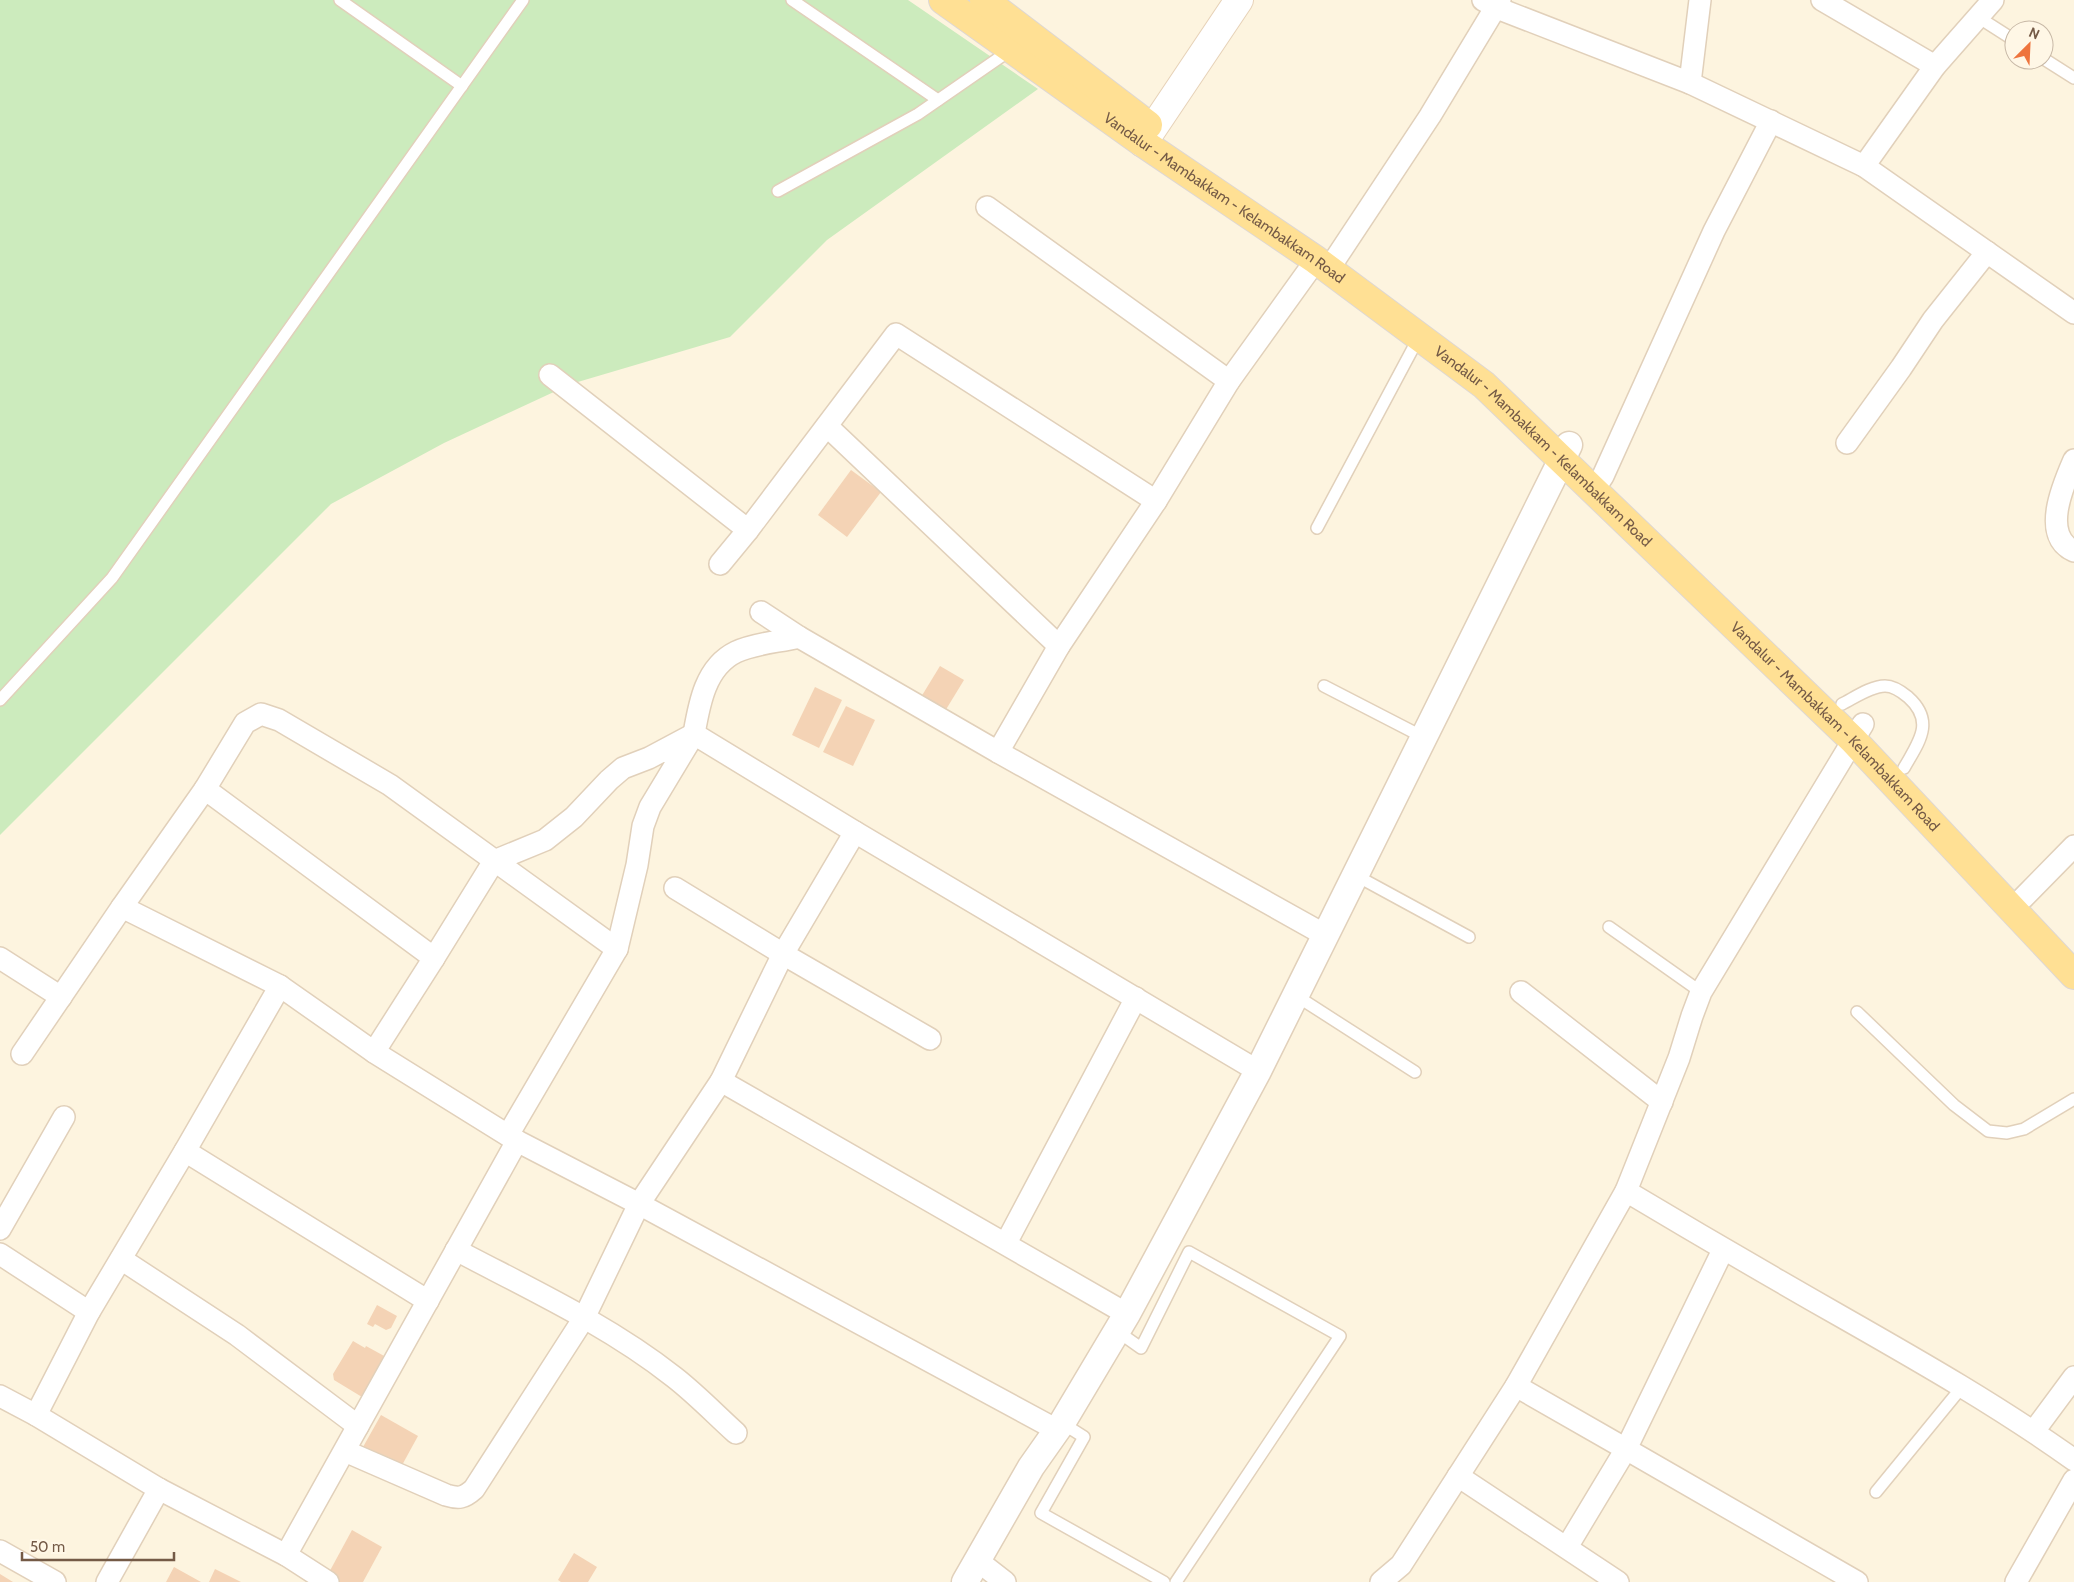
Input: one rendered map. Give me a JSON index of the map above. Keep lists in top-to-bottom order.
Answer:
{
  "streets": {
    "main road": ["Vandalur - Mambakkam - Kelambakkam Road"]
  },
  "scale_bar": "50 m",
  "north": "top right"
}
